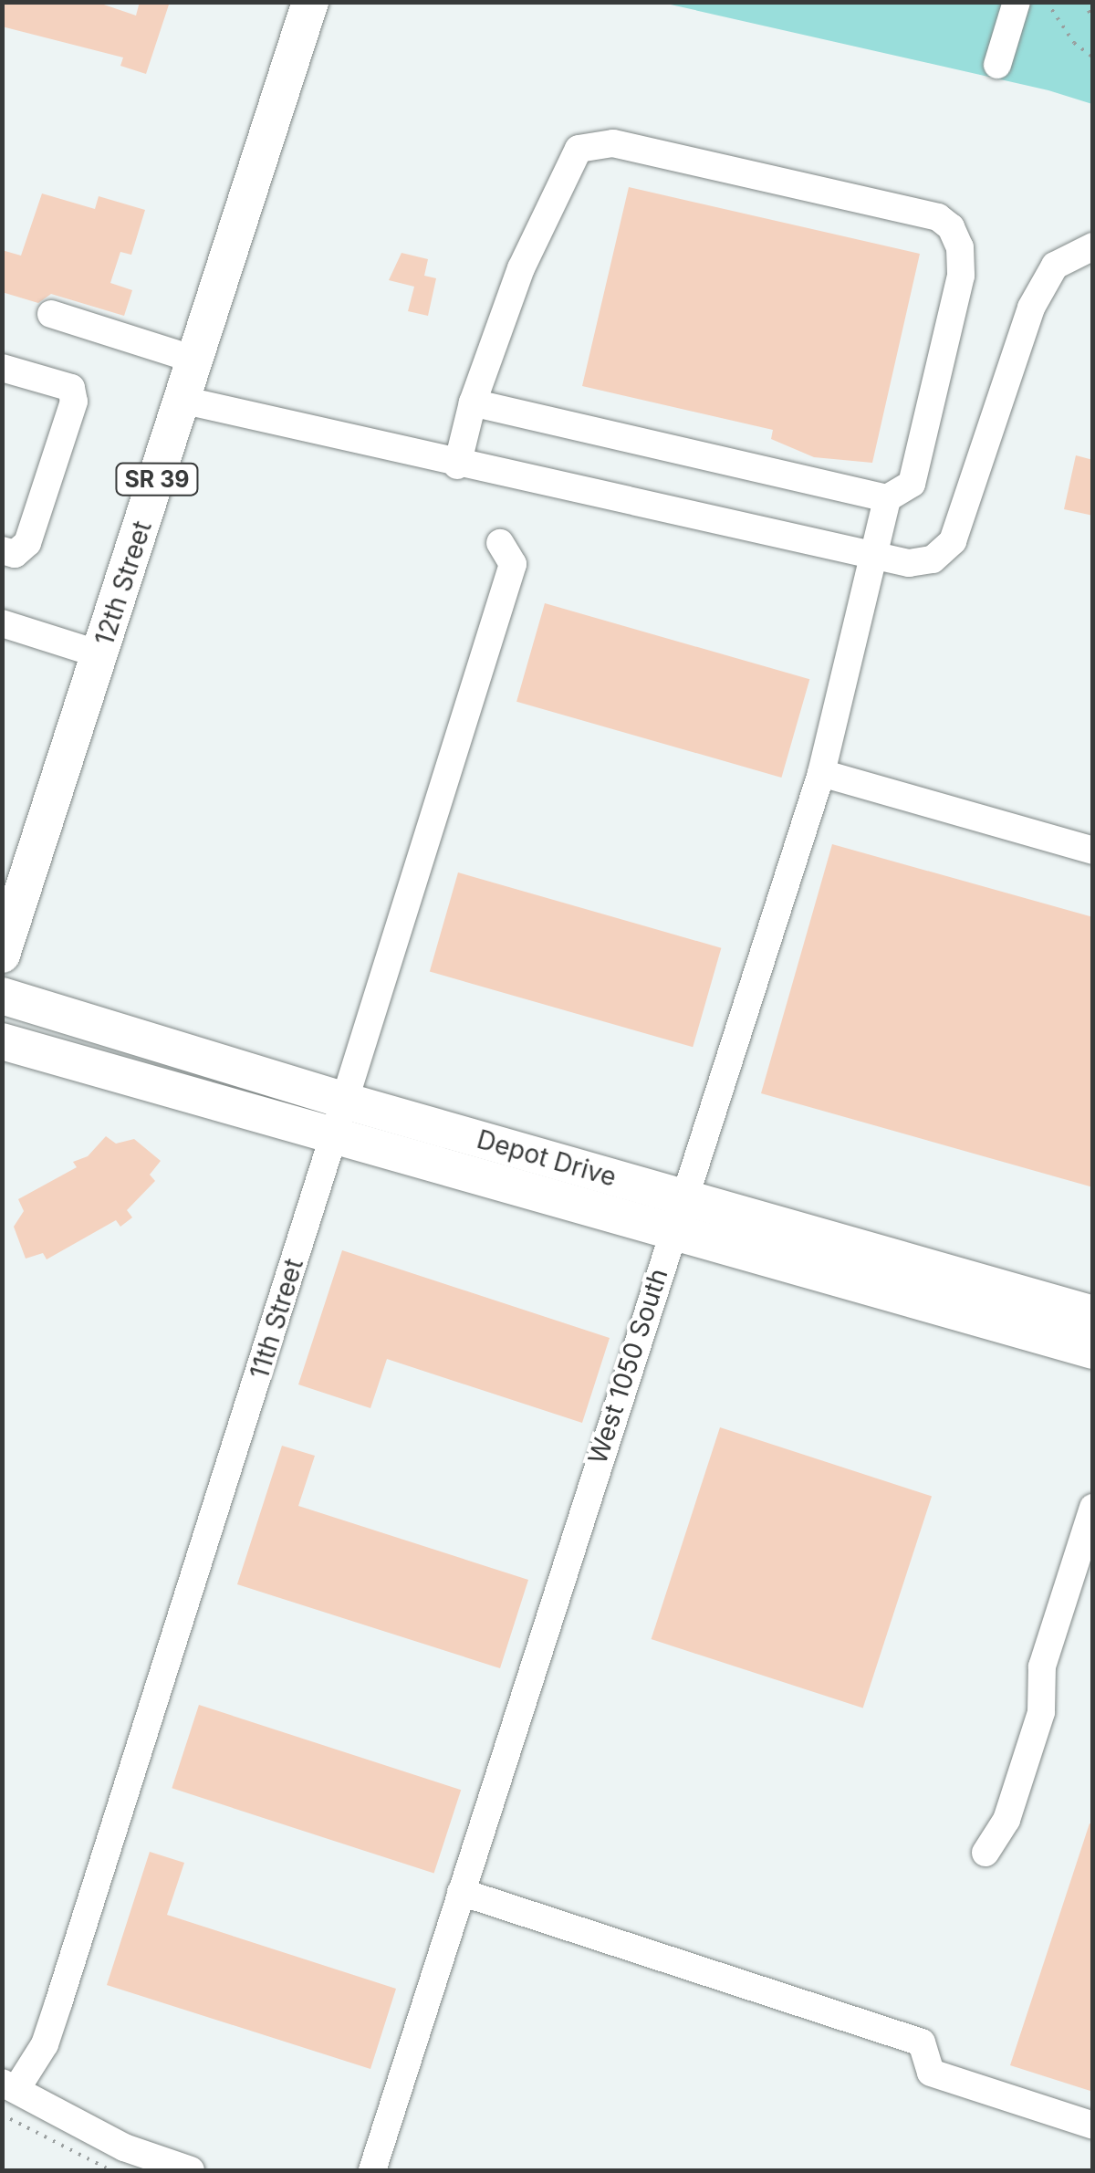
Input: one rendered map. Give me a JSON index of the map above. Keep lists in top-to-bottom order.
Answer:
{
  "streets": {
    "main road": ["SR 39", "12th Street", "Depot Drive"],
    "street": ["11th Street", "West 1050 South"]
  },
  "crossings": [
    ["Depot Drive", "11th Street"],
    ["Depot Drive", "West 1050 South"]
  ]
}
